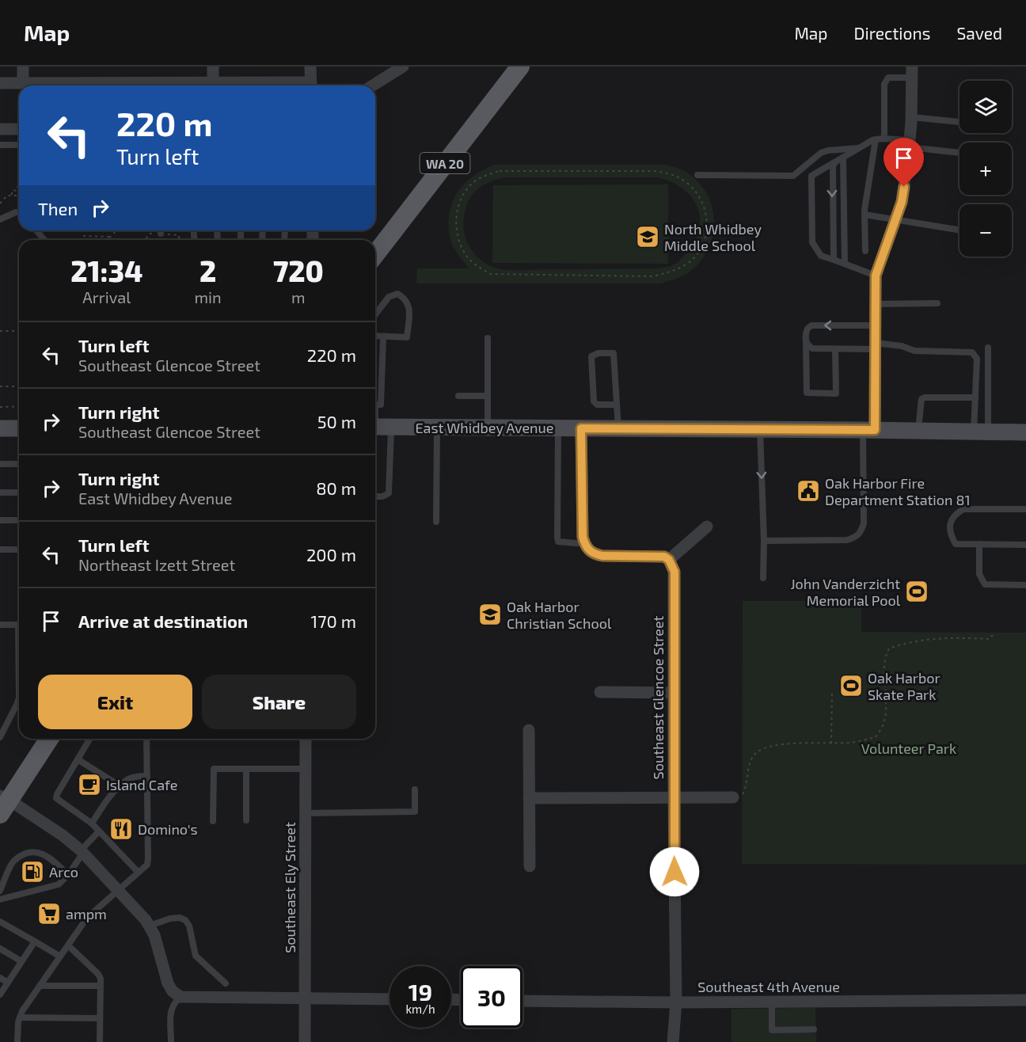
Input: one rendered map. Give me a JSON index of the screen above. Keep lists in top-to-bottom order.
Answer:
{
  "streets": {
    "main road": ["WA 20"],
    "street": [
      "East Whidbey Avenue",
      "Southeast Glencoe Street",
      "Southeast Ely Street",
      "Southeast 4th Avenue"
    ]
  },
  "crossings": [
    ["Southeast Glencoe Street", "Southeast 4th Avenue"]
  ],
  "parks": ["Volunteer Park"],
  "places": {
    "school or university": ["North Whidbey Middle School", "Oak Harbor Christian School"],
    "public building": ["Oak Harbor Fire Department Station 81"],
    "sports": ["John Vanderzicht Memorial Pool", "Oak Harbor Skate Park"],
    "cafe": ["Island Cafe"],
    "restaurant": ["Domino's"],
    "fuel station": ["Arco"],
    "supermarket": ["ampm"]
  },
  "page": {
    "header": "Map",
    "nav": ["Map", "Directions", "Saved"],
    "map_buttons": ["+", "−"],
    "turn": ["220 m", "Turn left"],
    "then": "Then",
    "eta": [
      "21:34",
      "Arrival",
      "2",
      "min",
      "720",
      "m"
    ],
    "list": [
      {
        "name": "Turn left",
        "note": "Southeast Glencoe Street",
        "value": "220 m"
      },
      {
        "name": "Turn right",
        "note": "Southeast Glencoe Street",
        "value": "50 m"
      },
      {
        "name": "Turn right",
        "note": "East Whidbey Avenue",
        "value": "80 m"
      },
      {
        "name": "Turn left",
        "note": "Northeast Izett Street",
        "value": "200 m"
      },
      {
        "name": "Arrive at destination",
        "value": "170 m"
      }
    ],
    "buttons": ["Exit", "Share"],
    "speed": "19 km/h",
    "limit": "30"
  }
}
